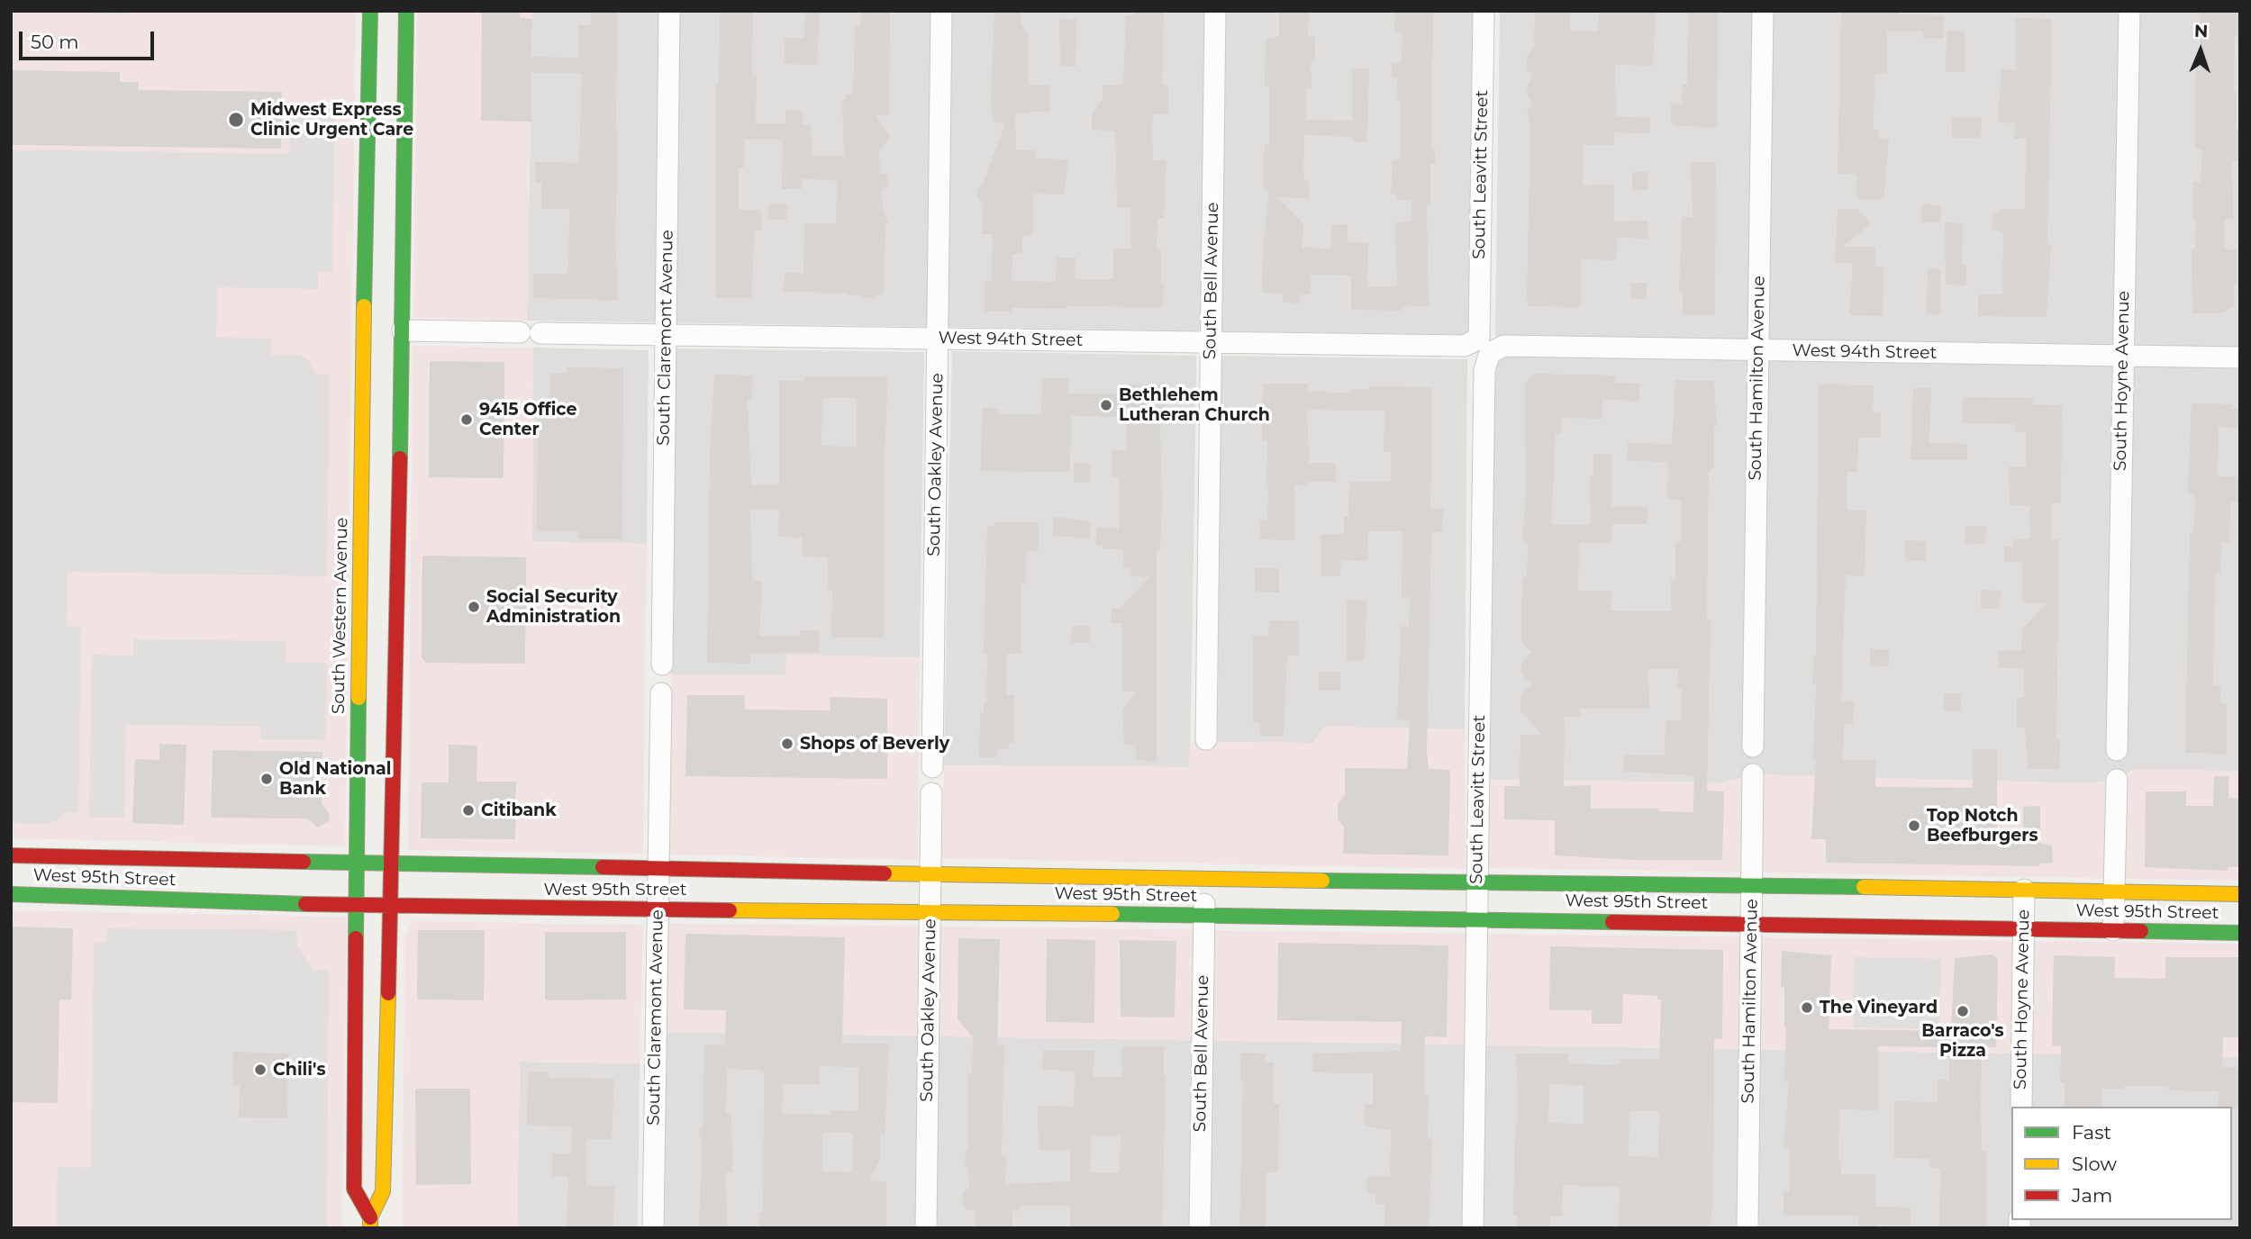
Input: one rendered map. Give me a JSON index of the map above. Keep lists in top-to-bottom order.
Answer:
{
  "streets": {
    "main road": ["South Western Avenue", "West 95th Street"],
    "street": [
      "South Leavitt Street",
      "South Bell Avenue",
      "South Claremont Avenue",
      "West 94th Street",
      "South Hamilton Avenue",
      "South Hoyne Avenue",
      "South Oakley Avenue"
    ]
  },
  "crossings": [
    ["South Leavitt Street", "West 94th Street"],
    ["South Leavitt Street", "West 95th Street"],
    ["South Bell Avenue", "West 94th Street"],
    ["South Bell Avenue", "West 95th Street"],
    ["South Claremont Avenue", "West 94th Street"],
    ["South Claremont Avenue", "West 95th Street"],
    ["West 94th Street", "South Hamilton Avenue"],
    ["West 94th Street", "South Hoyne Avenue"],
    ["West 94th Street", "South Oakley Avenue"],
    ["South Hamilton Avenue", "West 95th Street"],
    ["South Hoyne Avenue", "West 95th Street"],
    ["South Oakley Avenue", "West 95th Street"],
    ["South Western Avenue", "West 95th Street"]
  ],
  "places": [
    "Midwest Express Clinic Urgent Care",
    "Bethlehem Lutheran Church",
    "9415 Office Center",
    "Social Security Administration",
    "Shops of Beverly",
    "Old National Bank",
    "Citibank",
    "Top Notch Beefburgers",
    "The Vineyard",
    "Barraco's Pizza",
    "Chili's"
  ],
  "legend": ["Fast", "Slow", "Jam"],
  "scale_bar": "50 m",
  "north": "top"
}
